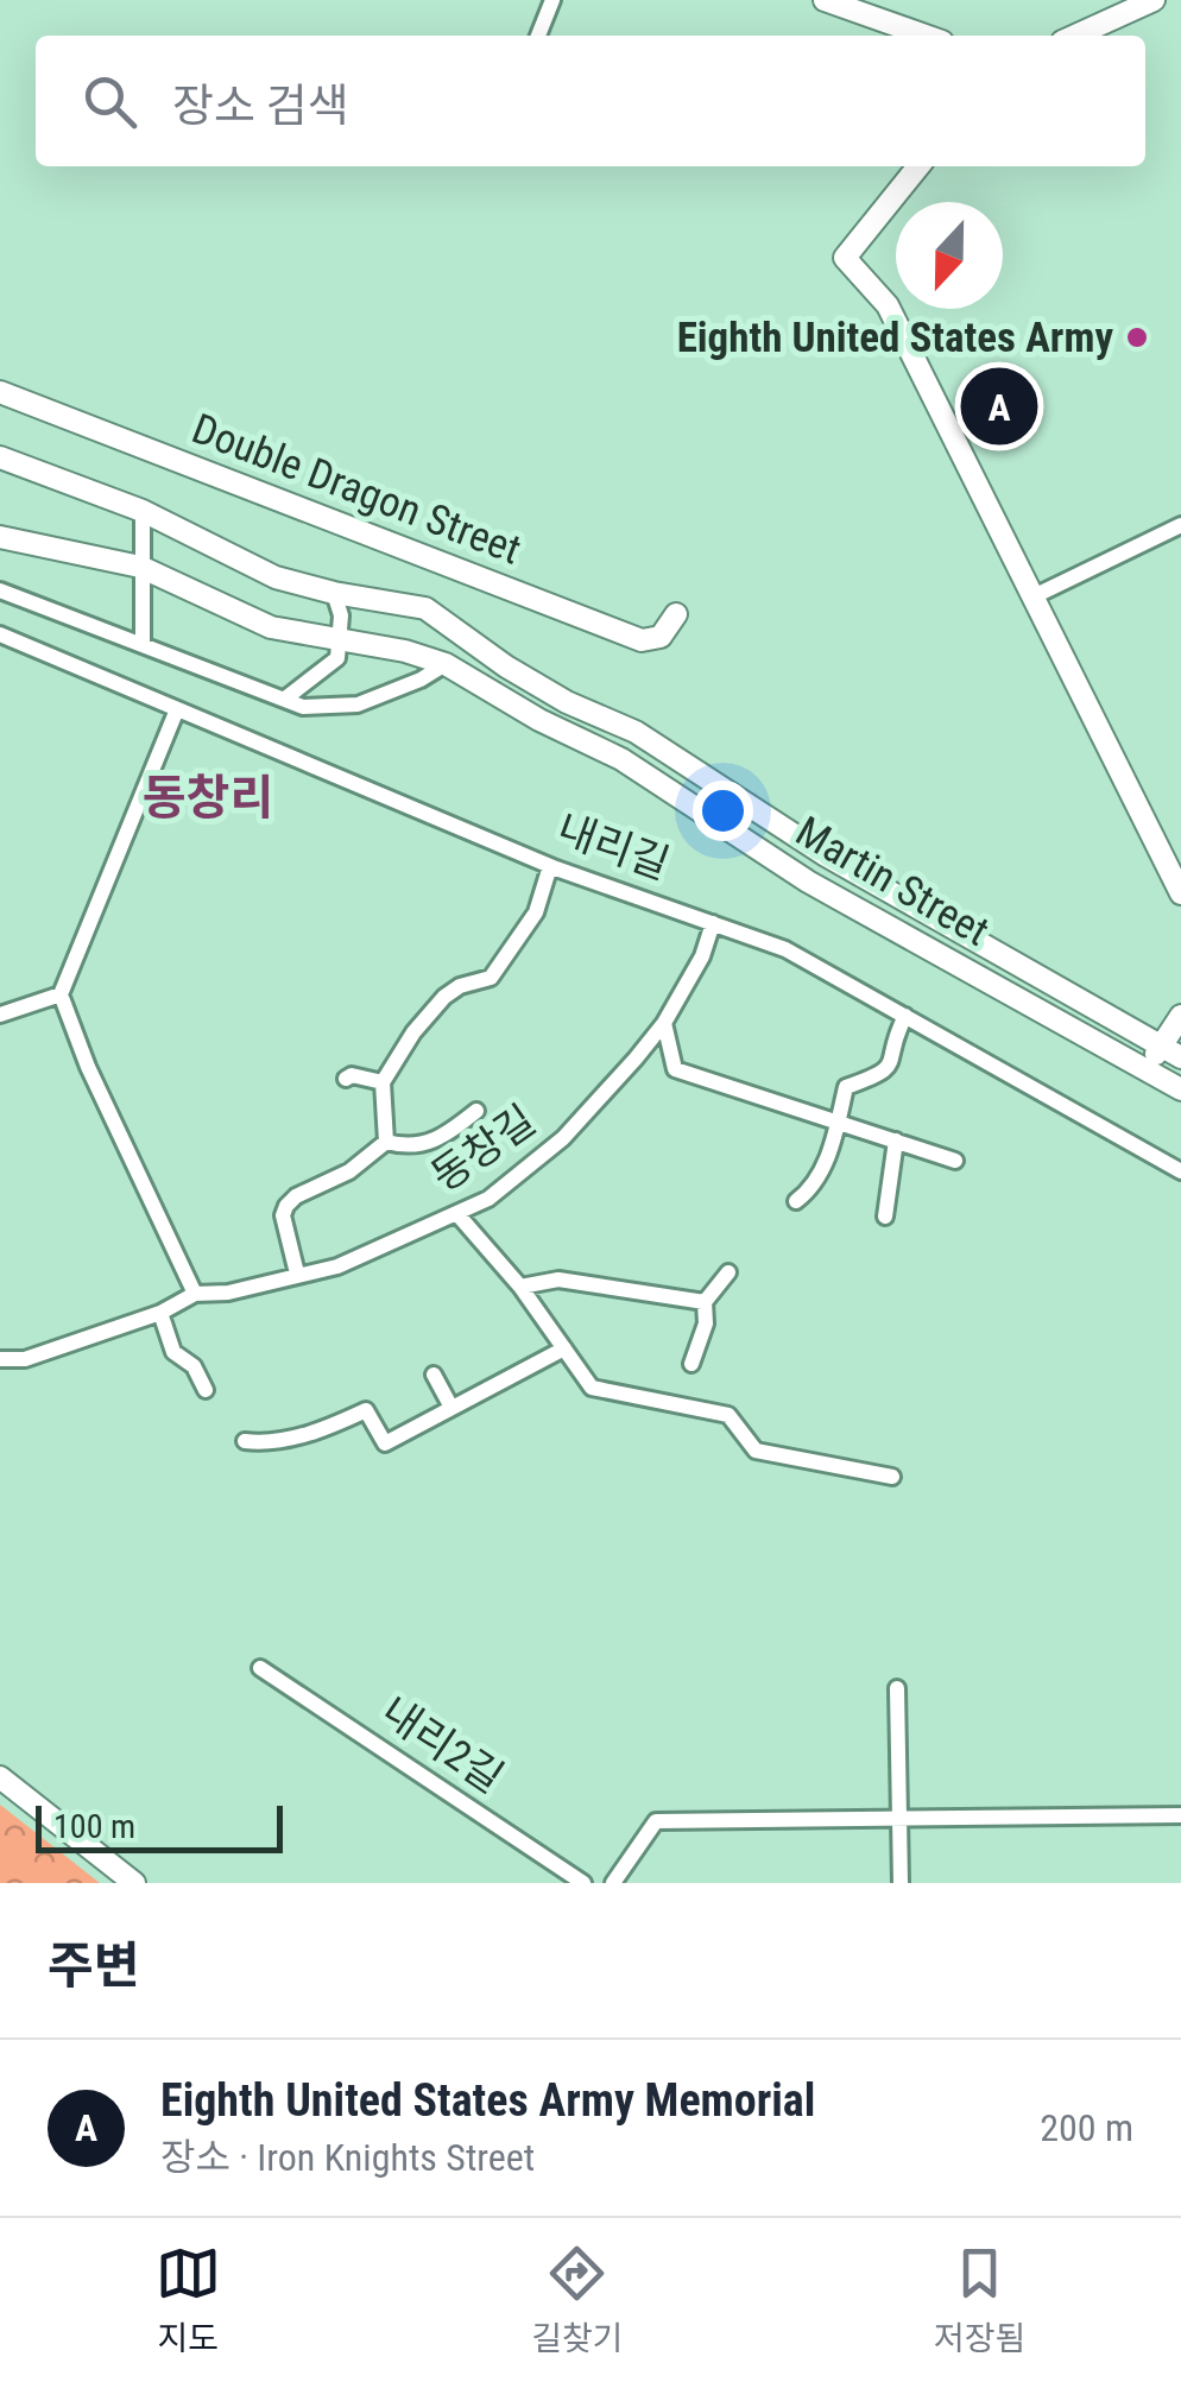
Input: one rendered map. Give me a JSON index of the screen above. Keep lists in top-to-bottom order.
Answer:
{
  "streets": {
    "main road": ["Double Dragon Street", "Martin Street"],
    "street": ["내리길", "동창길", "내리2길"]
  },
  "crossings": [
    ["내리길", "동창길"]
  ],
  "districts": ["동창리"],
  "places": ["Eighth United States Army"],
  "scale_bar": "100 m",
  "north": "bottom",
  "page": {
    "search": "장소 검색",
    "pins": "A",
    "scale": "100 m",
    "heading": "주변",
    "list": [
      {
        "mark": "A",
        "name": "Eighth United States Army Memorial",
        "note": "장소 · Iron Knights Street",
        "value": "200 m"
      }
    ],
    "nav": ["지도", "길찾기", "저장됨"]
  }
}
